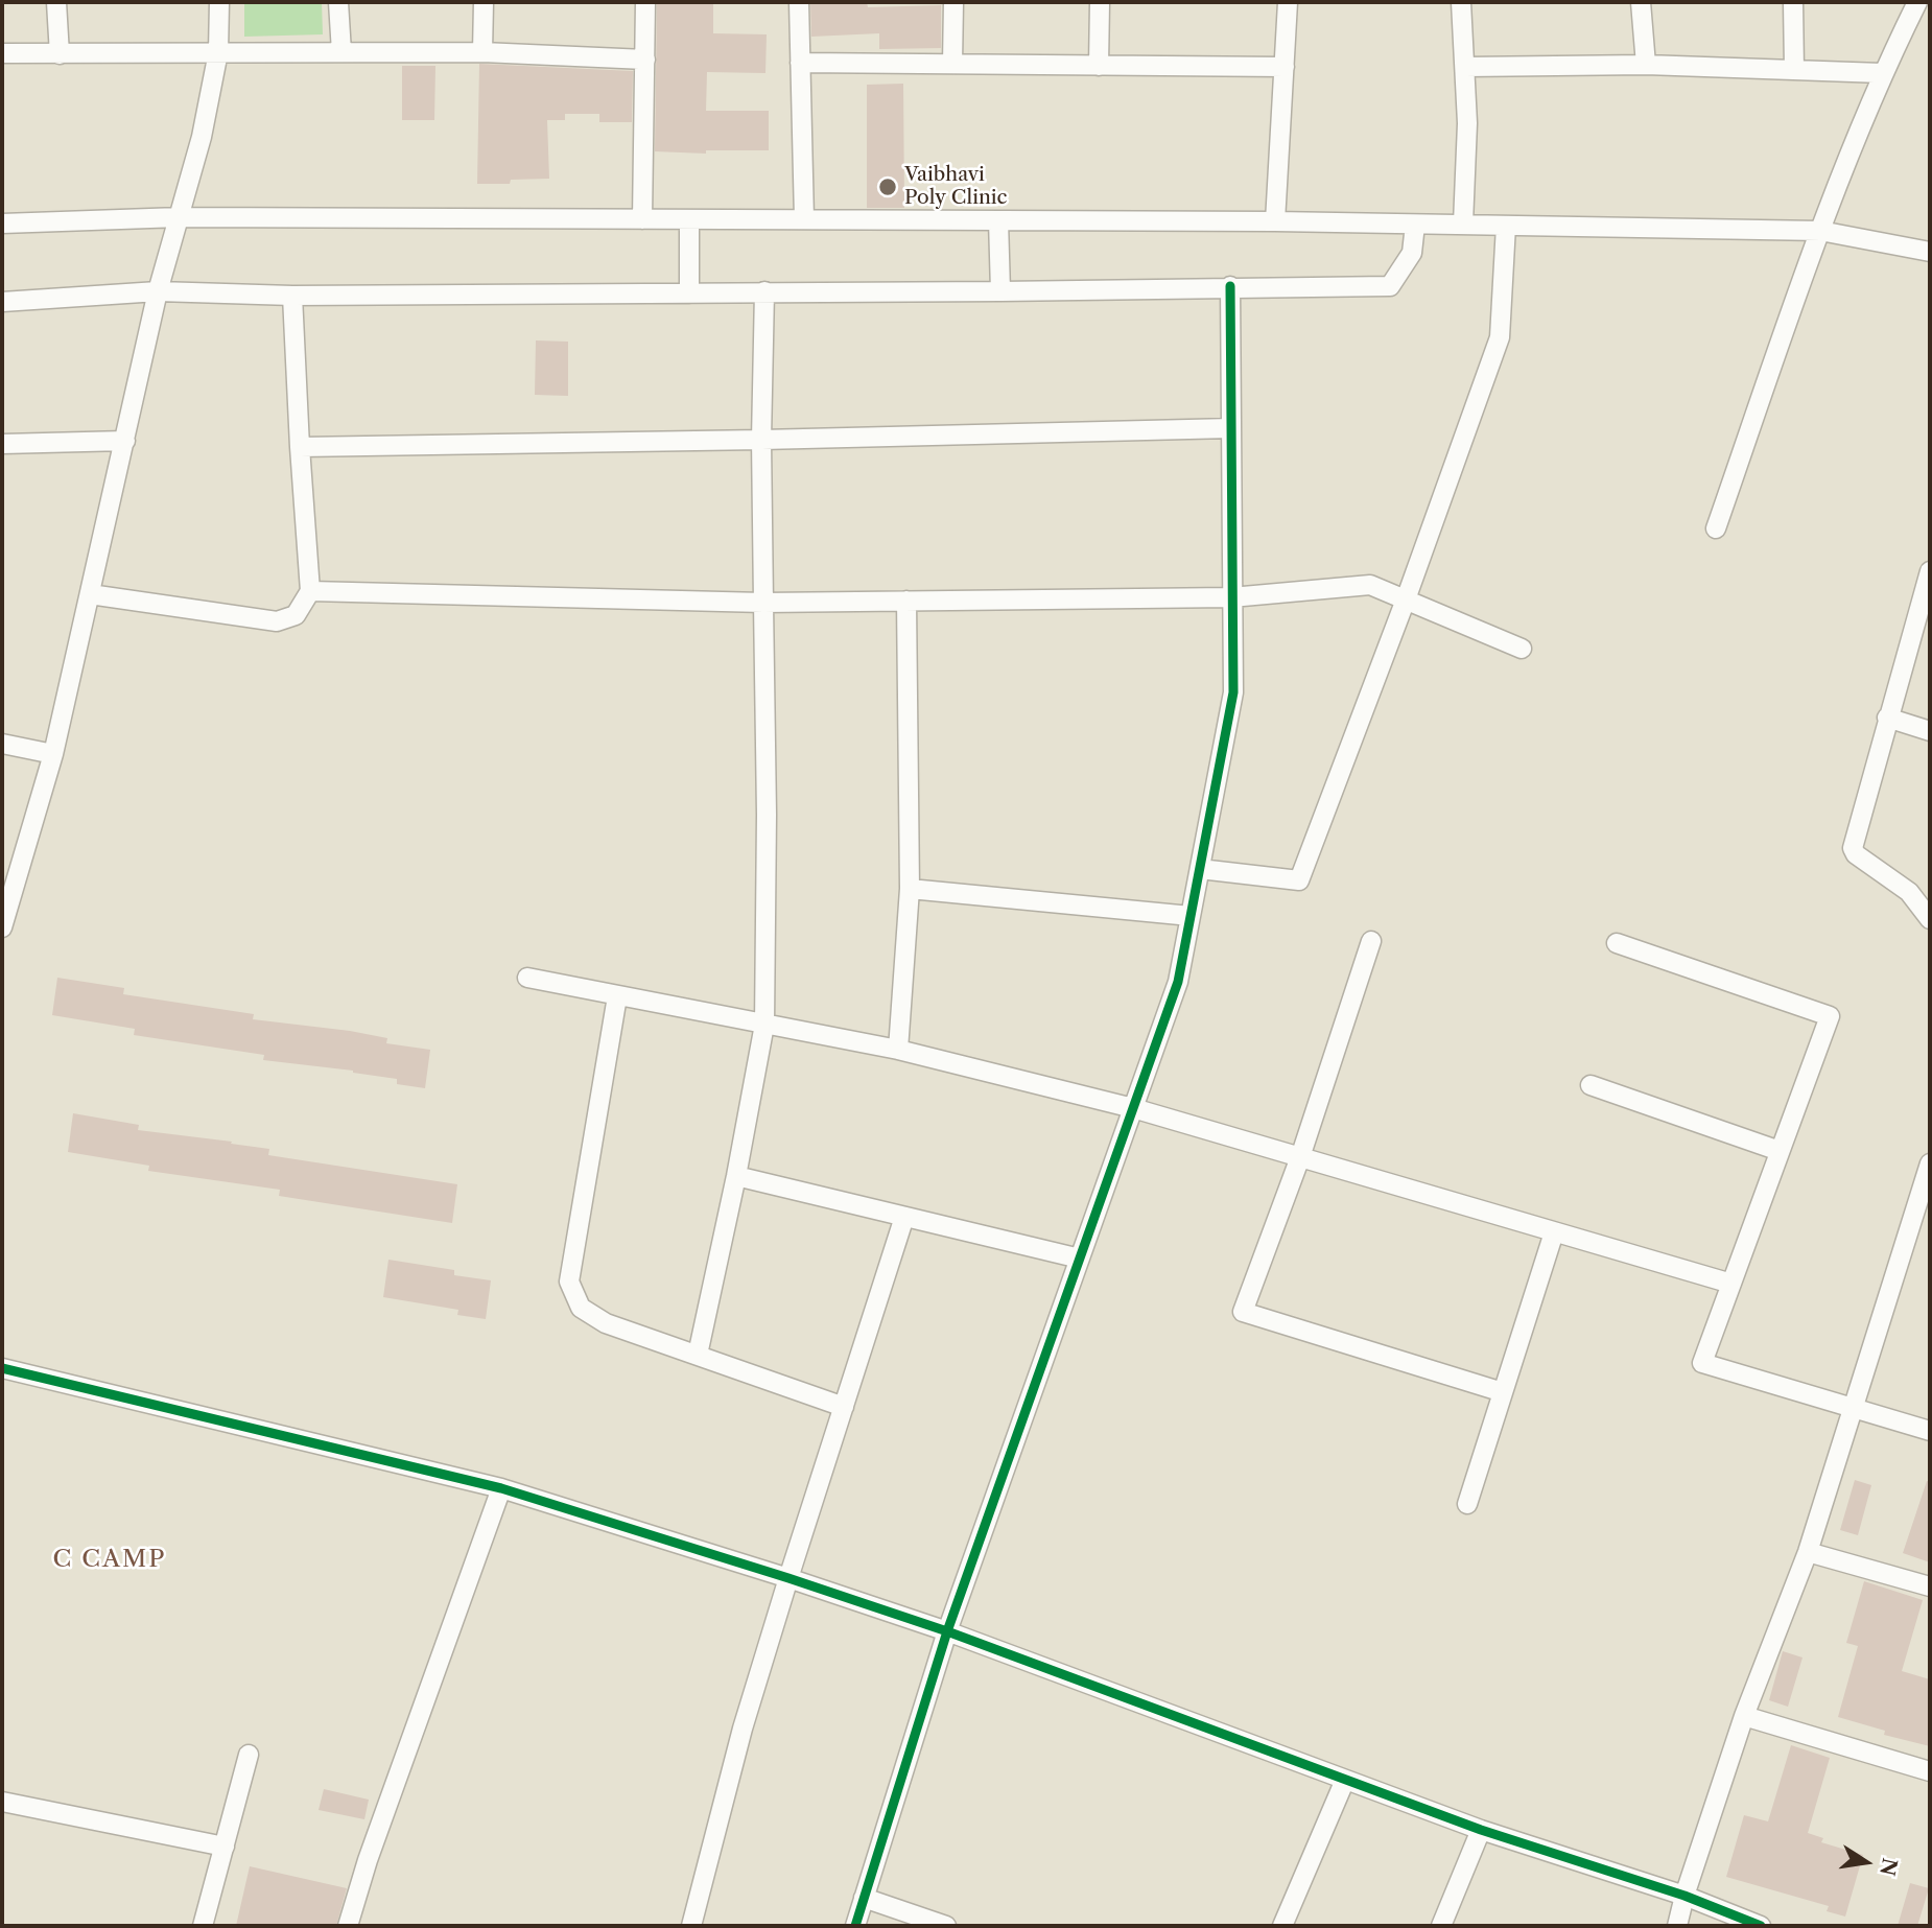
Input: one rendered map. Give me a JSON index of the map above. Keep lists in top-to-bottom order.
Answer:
{
  "districts": ["C CAMP"],
  "places": ["Vaibhavi Poly Clinic"],
  "north": "right"
}
